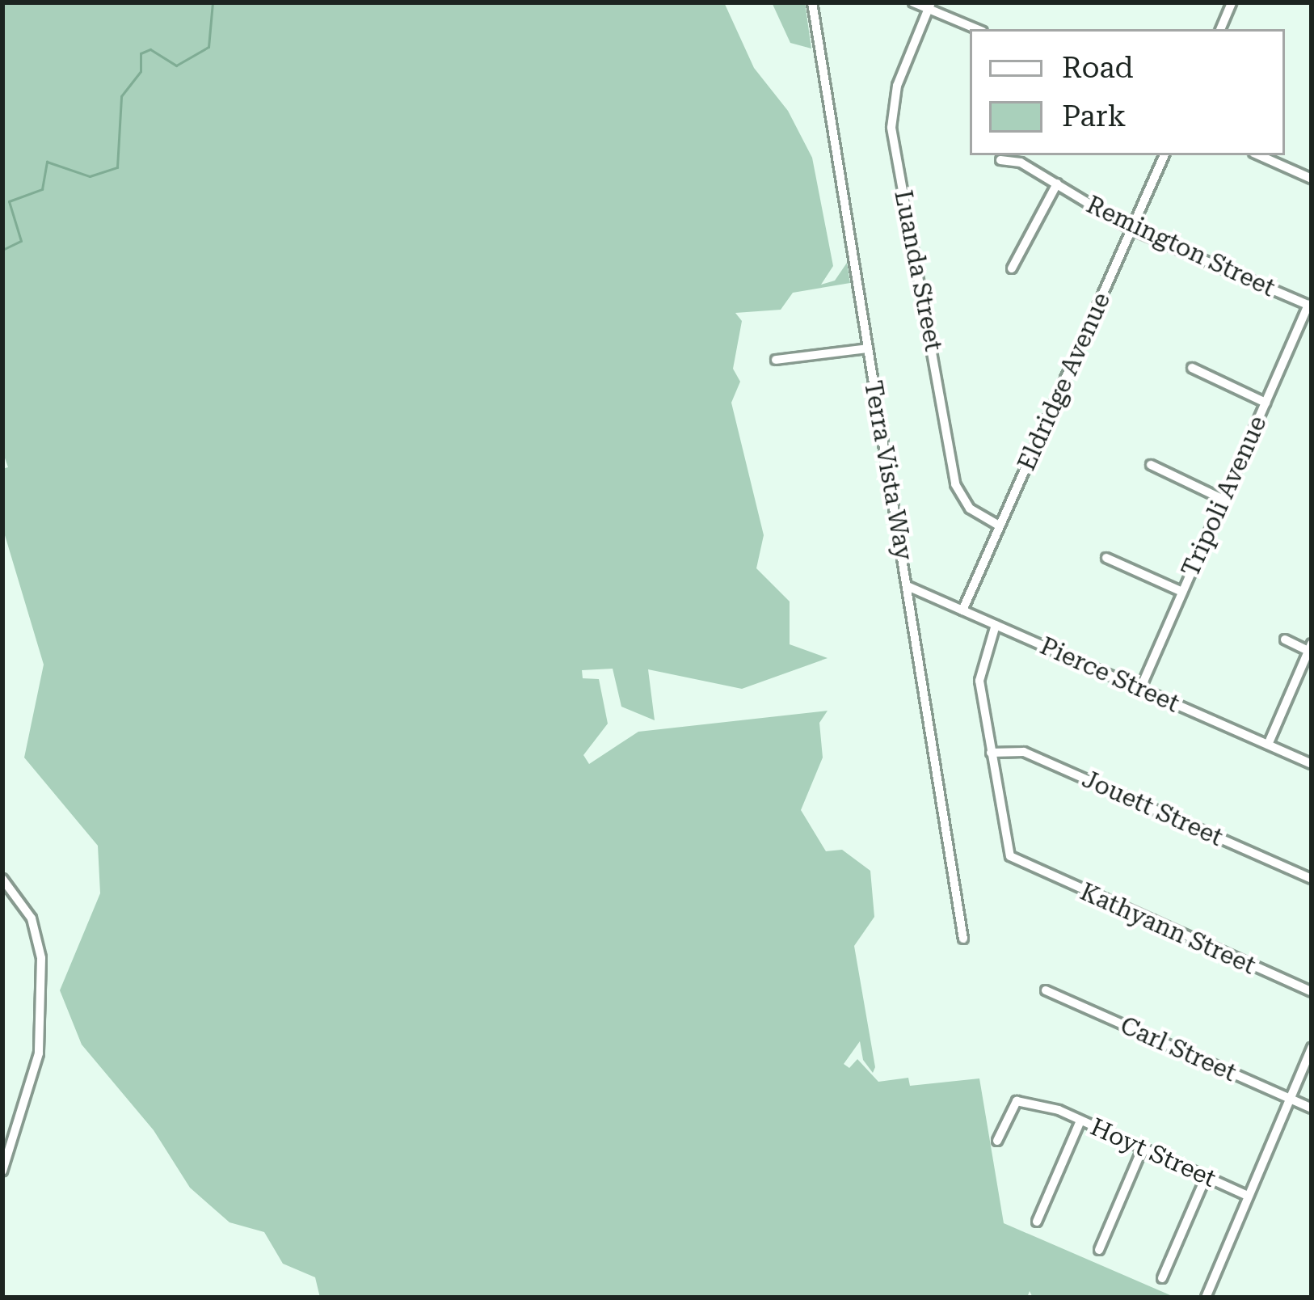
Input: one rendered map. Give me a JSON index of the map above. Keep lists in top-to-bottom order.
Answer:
{
  "streets": {
    "street": [
      "Remington Street",
      "Luanda Street",
      "Eldridge Avenue",
      "Terra Vista Way",
      "Tripoli Avenue",
      "Pierce Street",
      "Jouett Street",
      "Kathyann Street",
      "Carl Street",
      "Hoyt Street"
    ]
  },
  "crossings": [
    ["Remington Street", "Eldridge Avenue"],
    ["Remington Street", "Tripoli Avenue"],
    ["Luanda Street", "Eldridge Avenue"],
    ["Eldridge Avenue", "Pierce Street"],
    ["Terra Vista Way", "Pierce Street"],
    ["Tripoli Avenue", "Pierce Street"],
    ["Jouett Street", "Kathyann Street"]
  ],
  "legend": ["Road", "Park"]
}
